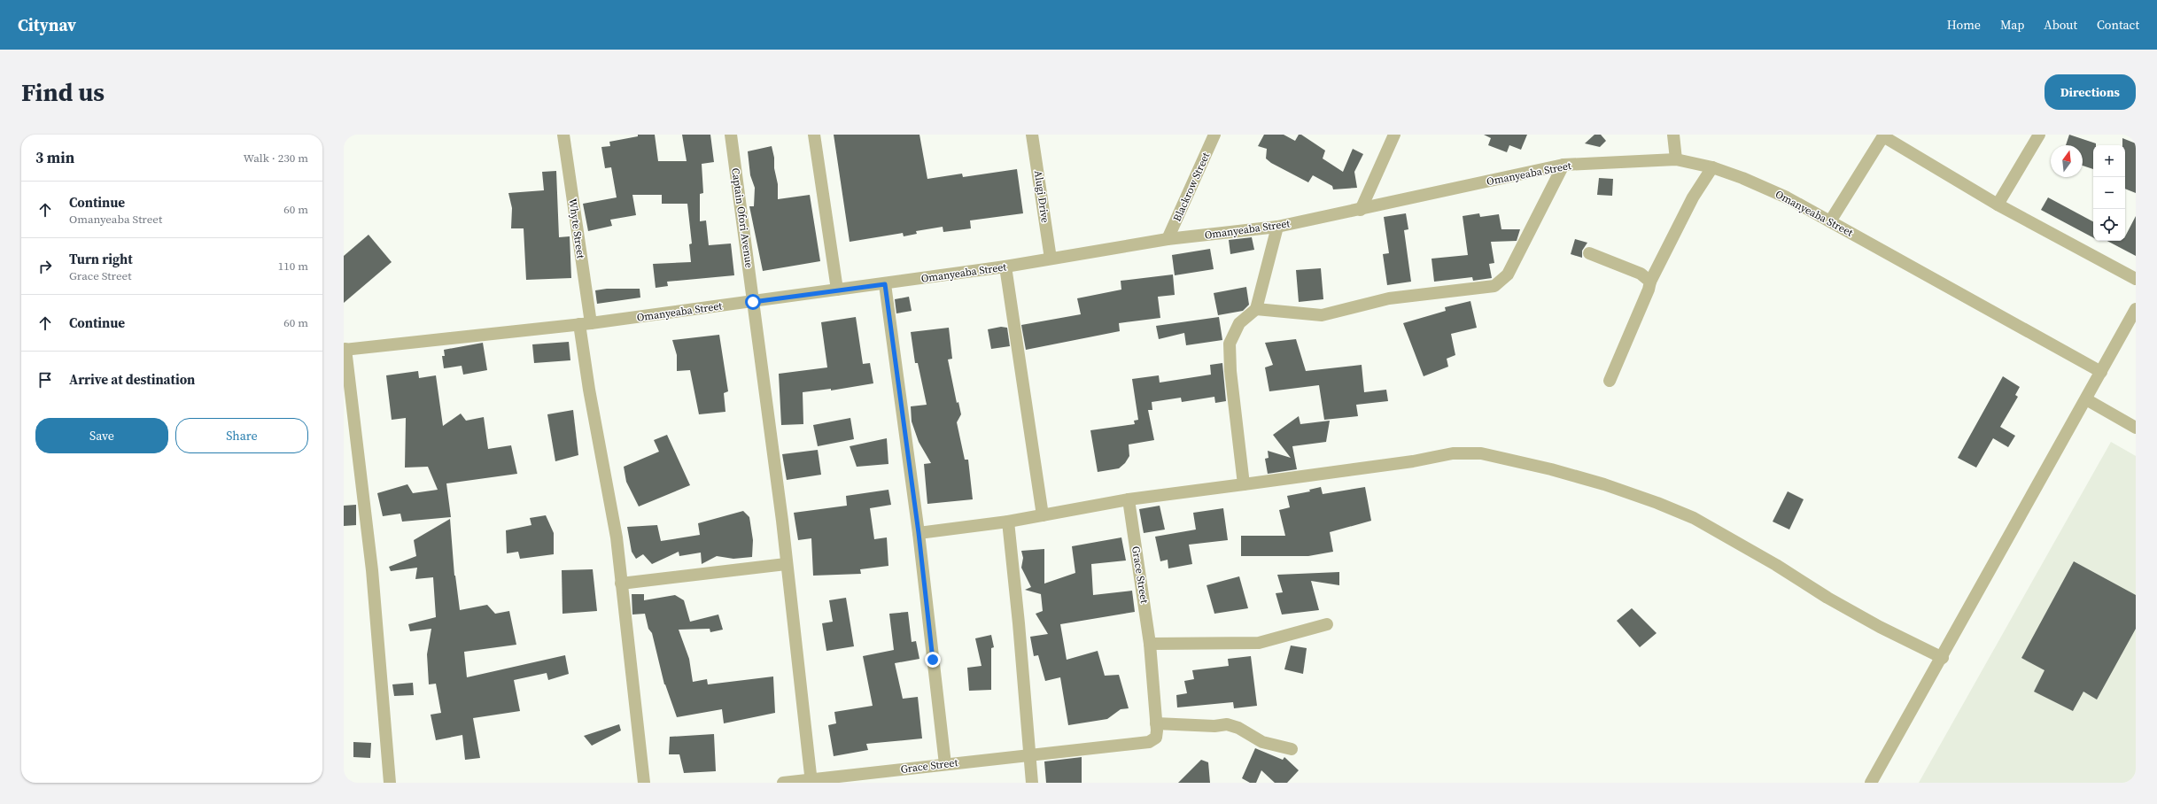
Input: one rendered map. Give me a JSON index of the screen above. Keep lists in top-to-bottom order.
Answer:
{
  "streets": {
    "street": [
      "Omanyeaba Street",
      "Blackrow Street",
      "Alugi Drive",
      "Captain Ofori Avenue",
      "Whyte Street",
      "Grace Street"
    ]
  },
  "crossings": [
    ["Omanyeaba Street", "Blackrow Street"],
    ["Omanyeaba Street", "Alugi Drive"],
    ["Omanyeaba Street", "Captain Ofori Avenue"],
    ["Omanyeaba Street", "Whyte Street"],
    ["Captain Ofori Avenue", "Grace Street"]
  ],
  "north": "top",
  "page": {
    "header": "Citynav",
    "nav": [
      "Home",
      "Map",
      "About",
      "Contact"
    ],
    "buttons": [
      "Directions",
      ["Save", "Share"]
    ],
    "title": "Find us",
    "heading": ["3 min", "Walk · 230 m"],
    "map_buttons": ["+", "−"],
    "list": [
      ["Continue", "Omanyeaba Street", "60 m"],
      ["Turn right", "Grace Street", "110 m"],
      ["Continue", "60 m"],
      "Arrive at destination"
    ]
  }
}
